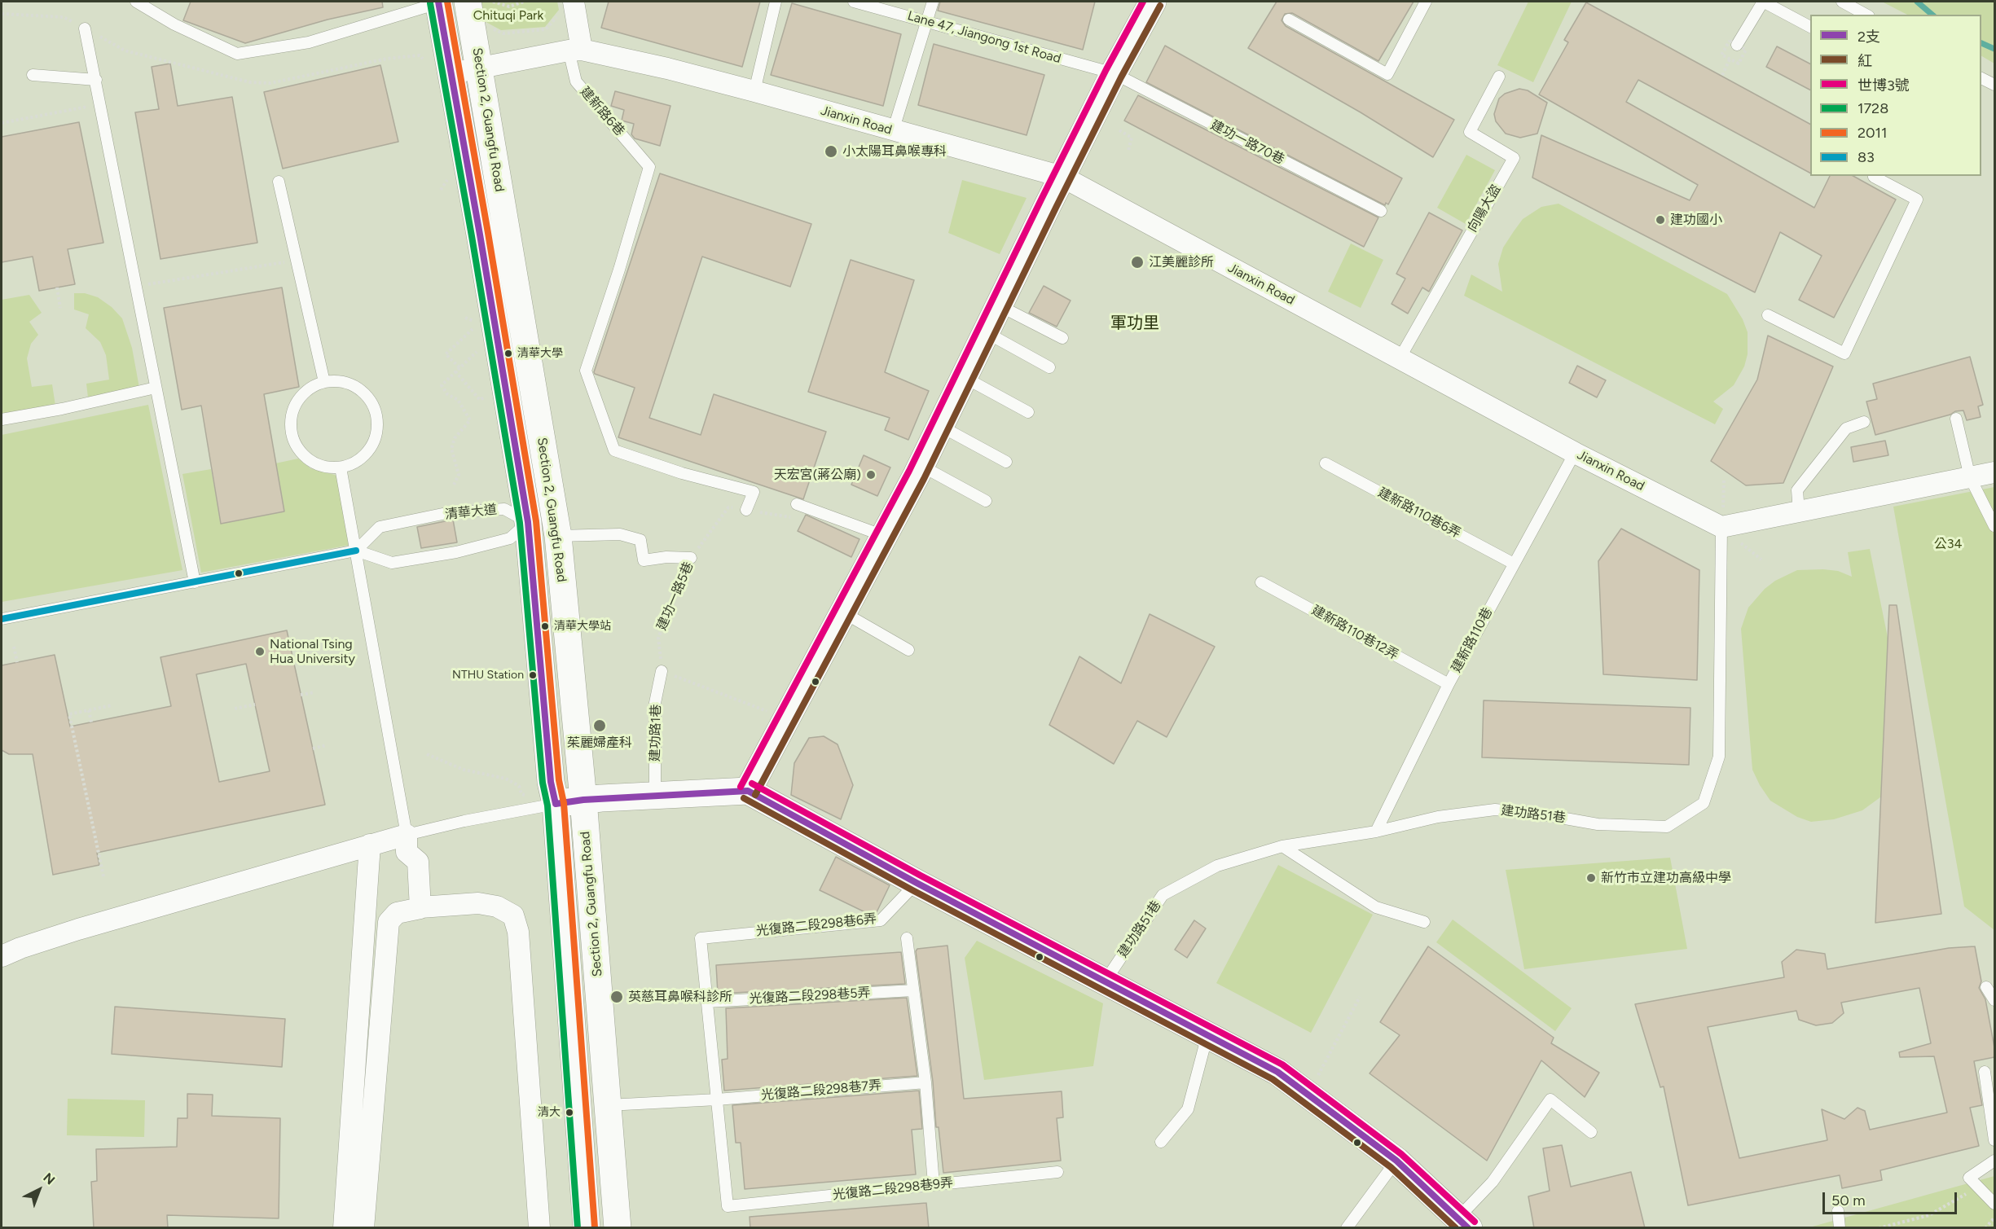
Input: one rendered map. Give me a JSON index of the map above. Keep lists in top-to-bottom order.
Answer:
{
  "streets": {
    "main road": ["Section 2, Guangfu Road"],
    "street": ["Jianxin Road"],
    "lane": [
      "Lane 47, Jiangong 1st Road",
      "建新路6巷",
      "建功一路70巷",
      "向陽大盜",
      "清華大道",
      "建新路110巷6弄",
      "建新路110巷12弄",
      "建新路110巷",
      "建功路1巷",
      "建功路51巷",
      "光復路二段298巷6弄",
      "光復路二段298巷5弄",
      "光復路二段298巷7弄",
      "光復路二段298巷9弄"
    ],
    "path": ["建功一路5巷"]
  },
  "crossings": [
    ["Lane 47, Jiangong 1st Road", "建功一路70巷"],
    ["建新路6巷", "Jianxin Road"],
    ["建新路6巷", "建功一路5巷"],
    ["Section 2, Guangfu Road", "Jianxin Road"],
    ["Section 2, Guangfu Road", "清華大道"],
    ["Section 2, Guangfu Road", "光復路二段298巷7弄"],
    ["Jianxin Road", "向陽大盜"],
    ["Jianxin Road", "建新路110巷"],
    ["Jianxin Road", "建功路51巷"],
    ["建新路110巷6弄", "建新路110巷"],
    ["建功一路5巷", "建功路1巷"],
    ["建新路110巷12弄", "建新路110巷"],
    ["建新路110巷", "建功路51巷"],
    ["光復路二段298巷6弄", "光復路二段298巷5弄"],
    ["光復路二段298巷7弄", "光復路二段298巷9弄"]
  ],
  "districts": ["軍功里"],
  "parks": ["Chituqi Park", "公34"],
  "places": [
    "小太陽耳鼻喉專科",
    "建功國小",
    "江美麗診所",
    "清華大學",
    "天宏宮(蔣公廟)",
    "清華大學站",
    "National Tsing Hua University",
    "NTHU Station",
    "茱麗婦產科",
    "新竹市立建功高級中學",
    "英慈耳鼻喉科診所",
    "清大"
  ],
  "lines": [
    "transit line 2支",
    "transit line 世博3號",
    "transit line 2011",
    "transit line 1728",
    "transit line 紅",
    "transit line 83"
  ],
  "legend": [
    "2支",
    "紅",
    "世博3號",
    "1728",
    "2011",
    "83"
  ],
  "scale_bar": "50 m",
  "north": "top right"
}
